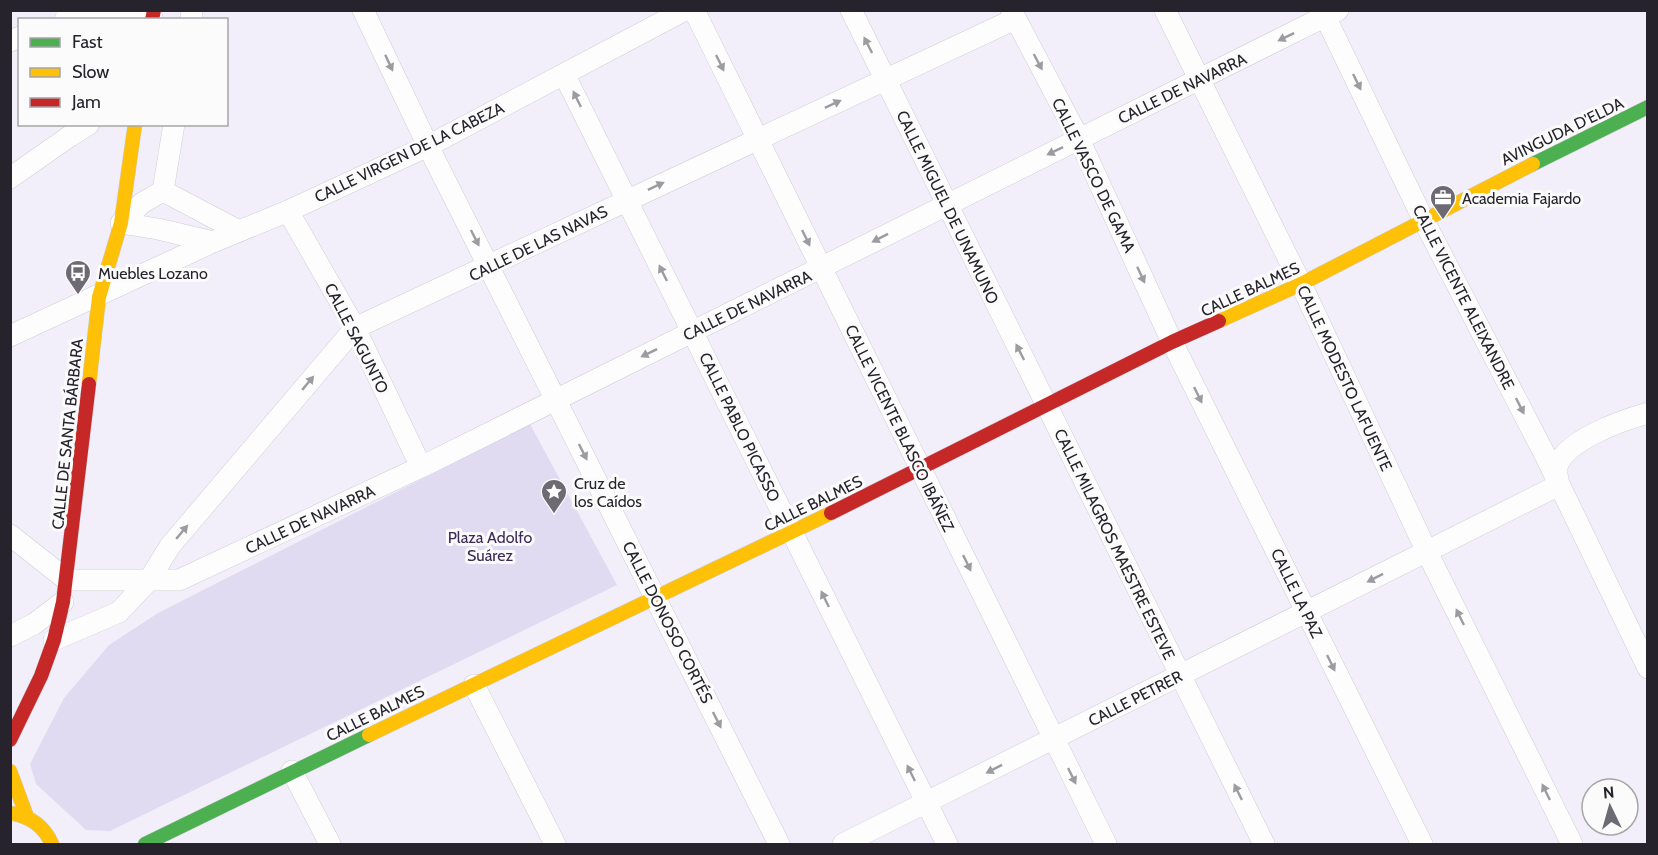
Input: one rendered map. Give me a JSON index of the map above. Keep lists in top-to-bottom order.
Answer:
{
  "streets": {
    "street": [
      "CALLE DE NAVARRA",
      "AVINGUDA D'ELDA",
      "CALLE VIRGEN DE LA CABEZA",
      "CALLE VASCO DE GAMA",
      "CALLE MIGUEL DE UNAMUNO",
      "CALLE DE LAS NAVAS",
      "CALLE BALMES",
      "CALLE VICENTE ALEIXANDRE",
      "CALLE SAGUNTO",
      "CALLE MODESTO LAFUENTE",
      "CALLE PABLO PICASSO",
      "CALLE VICENTE BLASCO IBÁÑEZ",
      "CALLE DE SANTA BÁRBARA",
      "CALLE MILAGROS MAESTRE ESTEVE",
      "CALLE LA PAZ",
      "CALLE DONOSO CORTÉS",
      "CALLE PETRER"
    ]
  },
  "crossings": [
    ["CALLE DE NAVARRA", "CALLE VASCO DE GAMA"],
    ["CALLE DE NAVARRA", "CALLE MIGUEL DE UNAMUNO"],
    ["CALLE DE NAVARRA", "CALLE DE LAS NAVAS"],
    ["CALLE DE NAVARRA", "CALLE VICENTE ALEIXANDRE"],
    ["CALLE DE NAVARRA", "CALLE SAGUNTO"],
    ["CALLE DE NAVARRA", "CALLE MODESTO LAFUENTE"],
    ["CALLE DE NAVARRA", "CALLE PABLO PICASSO"],
    ["CALLE DE NAVARRA", "CALLE VICENTE BLASCO IBÁÑEZ"],
    ["CALLE DE NAVARRA", "CALLE DE SANTA BÁRBARA"],
    ["CALLE DE NAVARRA", "CALLE DONOSO CORTÉS"],
    ["AVINGUDA D'ELDA", "CALLE BALMES"],
    ["CALLE VIRGEN DE LA CABEZA", "CALLE SAGUNTO"],
    ["CALLE VIRGEN DE LA CABEZA", "CALLE PABLO PICASSO"],
    ["CALLE VIRGEN DE LA CABEZA", "CALLE DE SANTA BÁRBARA"],
    ["CALLE VIRGEN DE LA CABEZA", "CALLE DONOSO CORTÉS"],
    ["CALLE VASCO DE GAMA", "CALLE DE LAS NAVAS"],
    ["CALLE VASCO DE GAMA", "CALLE BALMES"],
    ["CALLE VASCO DE GAMA", "CALLE LA PAZ"],
    ["CALLE MIGUEL DE UNAMUNO", "CALLE DE LAS NAVAS"],
    ["CALLE MIGUEL DE UNAMUNO", "CALLE BALMES"],
    ["CALLE MIGUEL DE UNAMUNO", "CALLE MILAGROS MAESTRE ESTEVE"],
    ["CALLE DE LAS NAVAS", "CALLE SAGUNTO"],
    ["CALLE DE LAS NAVAS", "CALLE PABLO PICASSO"],
    ["CALLE DE LAS NAVAS", "CALLE VICENTE BLASCO IBÁÑEZ"],
    ["CALLE DE LAS NAVAS", "CALLE DONOSO CORTÉS"],
    ["CALLE BALMES", "CALLE VICENTE ALEIXANDRE"],
    ["CALLE BALMES", "CALLE MODESTO LAFUENTE"],
    ["CALLE BALMES", "CALLE PABLO PICASSO"],
    ["CALLE BALMES", "CALLE VICENTE BLASCO IBÁÑEZ"],
    ["CALLE BALMES", "CALLE MILAGROS MAESTRE ESTEVE"],
    ["CALLE BALMES", "CALLE LA PAZ"],
    ["CALLE BALMES", "CALLE DONOSO CORTÉS"],
    ["CALLE VICENTE ALEIXANDRE", "CALLE PETRER"],
    ["CALLE MODESTO LAFUENTE", "CALLE PETRER"],
    ["CALLE PABLO PICASSO", "CALLE PETRER"],
    ["CALLE VICENTE BLASCO IBÁÑEZ", "CALLE PETRER"],
    ["CALLE MILAGROS MAESTRE ESTEVE", "CALLE PETRER"],
    ["CALLE LA PAZ", "CALLE PETRER"]
  ],
  "one_way": [
    "CALLE DE NAVARRA",
    "CALLE VASCO DE GAMA",
    "CALLE MIGUEL DE UNAMUNO",
    "CALLE DE LAS NAVAS",
    "CALLE VICENTE ALEIXANDRE",
    "CALLE MODESTO LAFUENTE",
    "CALLE PABLO PICASSO",
    "CALLE VICENTE BLASCO IBÁÑEZ",
    "CALLE MILAGROS MAESTRE ESTEVE",
    "CALLE LA PAZ",
    "CALLE DONOSO CORTÉS"
  ],
  "parks": ["Plaza Adolfo Suárez"],
  "places": {
    "office": ["Academia Fajardo"],
    "bus stop": ["Muebles Lozano"],
    "place": ["Cruz de los Caídos"]
  },
  "legend": ["Fast", "Slow", "Jam"],
  "north": "top"
}
